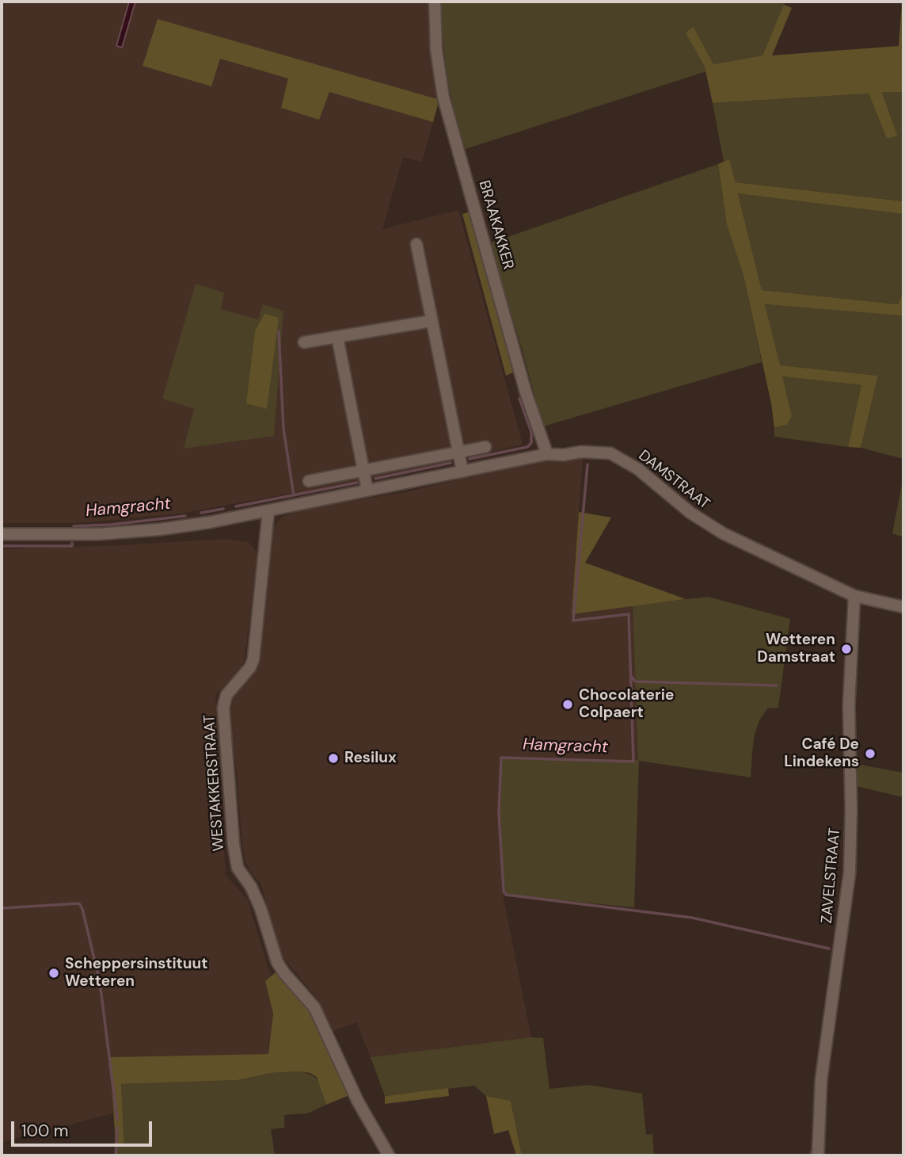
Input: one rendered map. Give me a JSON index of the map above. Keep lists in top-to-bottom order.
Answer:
{
  "streets": {
    "street": [
      "BRAAKAKKER",
      "DAMSTRAAT",
      "WESTAKKERSTRAAT",
      "ZAVELSTRAAT"
    ]
  },
  "crossings": [
    ["BRAAKAKKER", "DAMSTRAAT"],
    ["DAMSTRAAT", "WESTAKKERSTRAAT"],
    ["DAMSTRAAT", "ZAVELSTRAAT"]
  ],
  "water": ["Hamgracht"],
  "places": [
    "Wetteren Damstraat",
    "Chocolaterie Colpaert",
    "Café De Lindekens",
    "Resilux",
    "Scheppersinstituut Wetteren"
  ],
  "scale_bar": "100 m"
}
